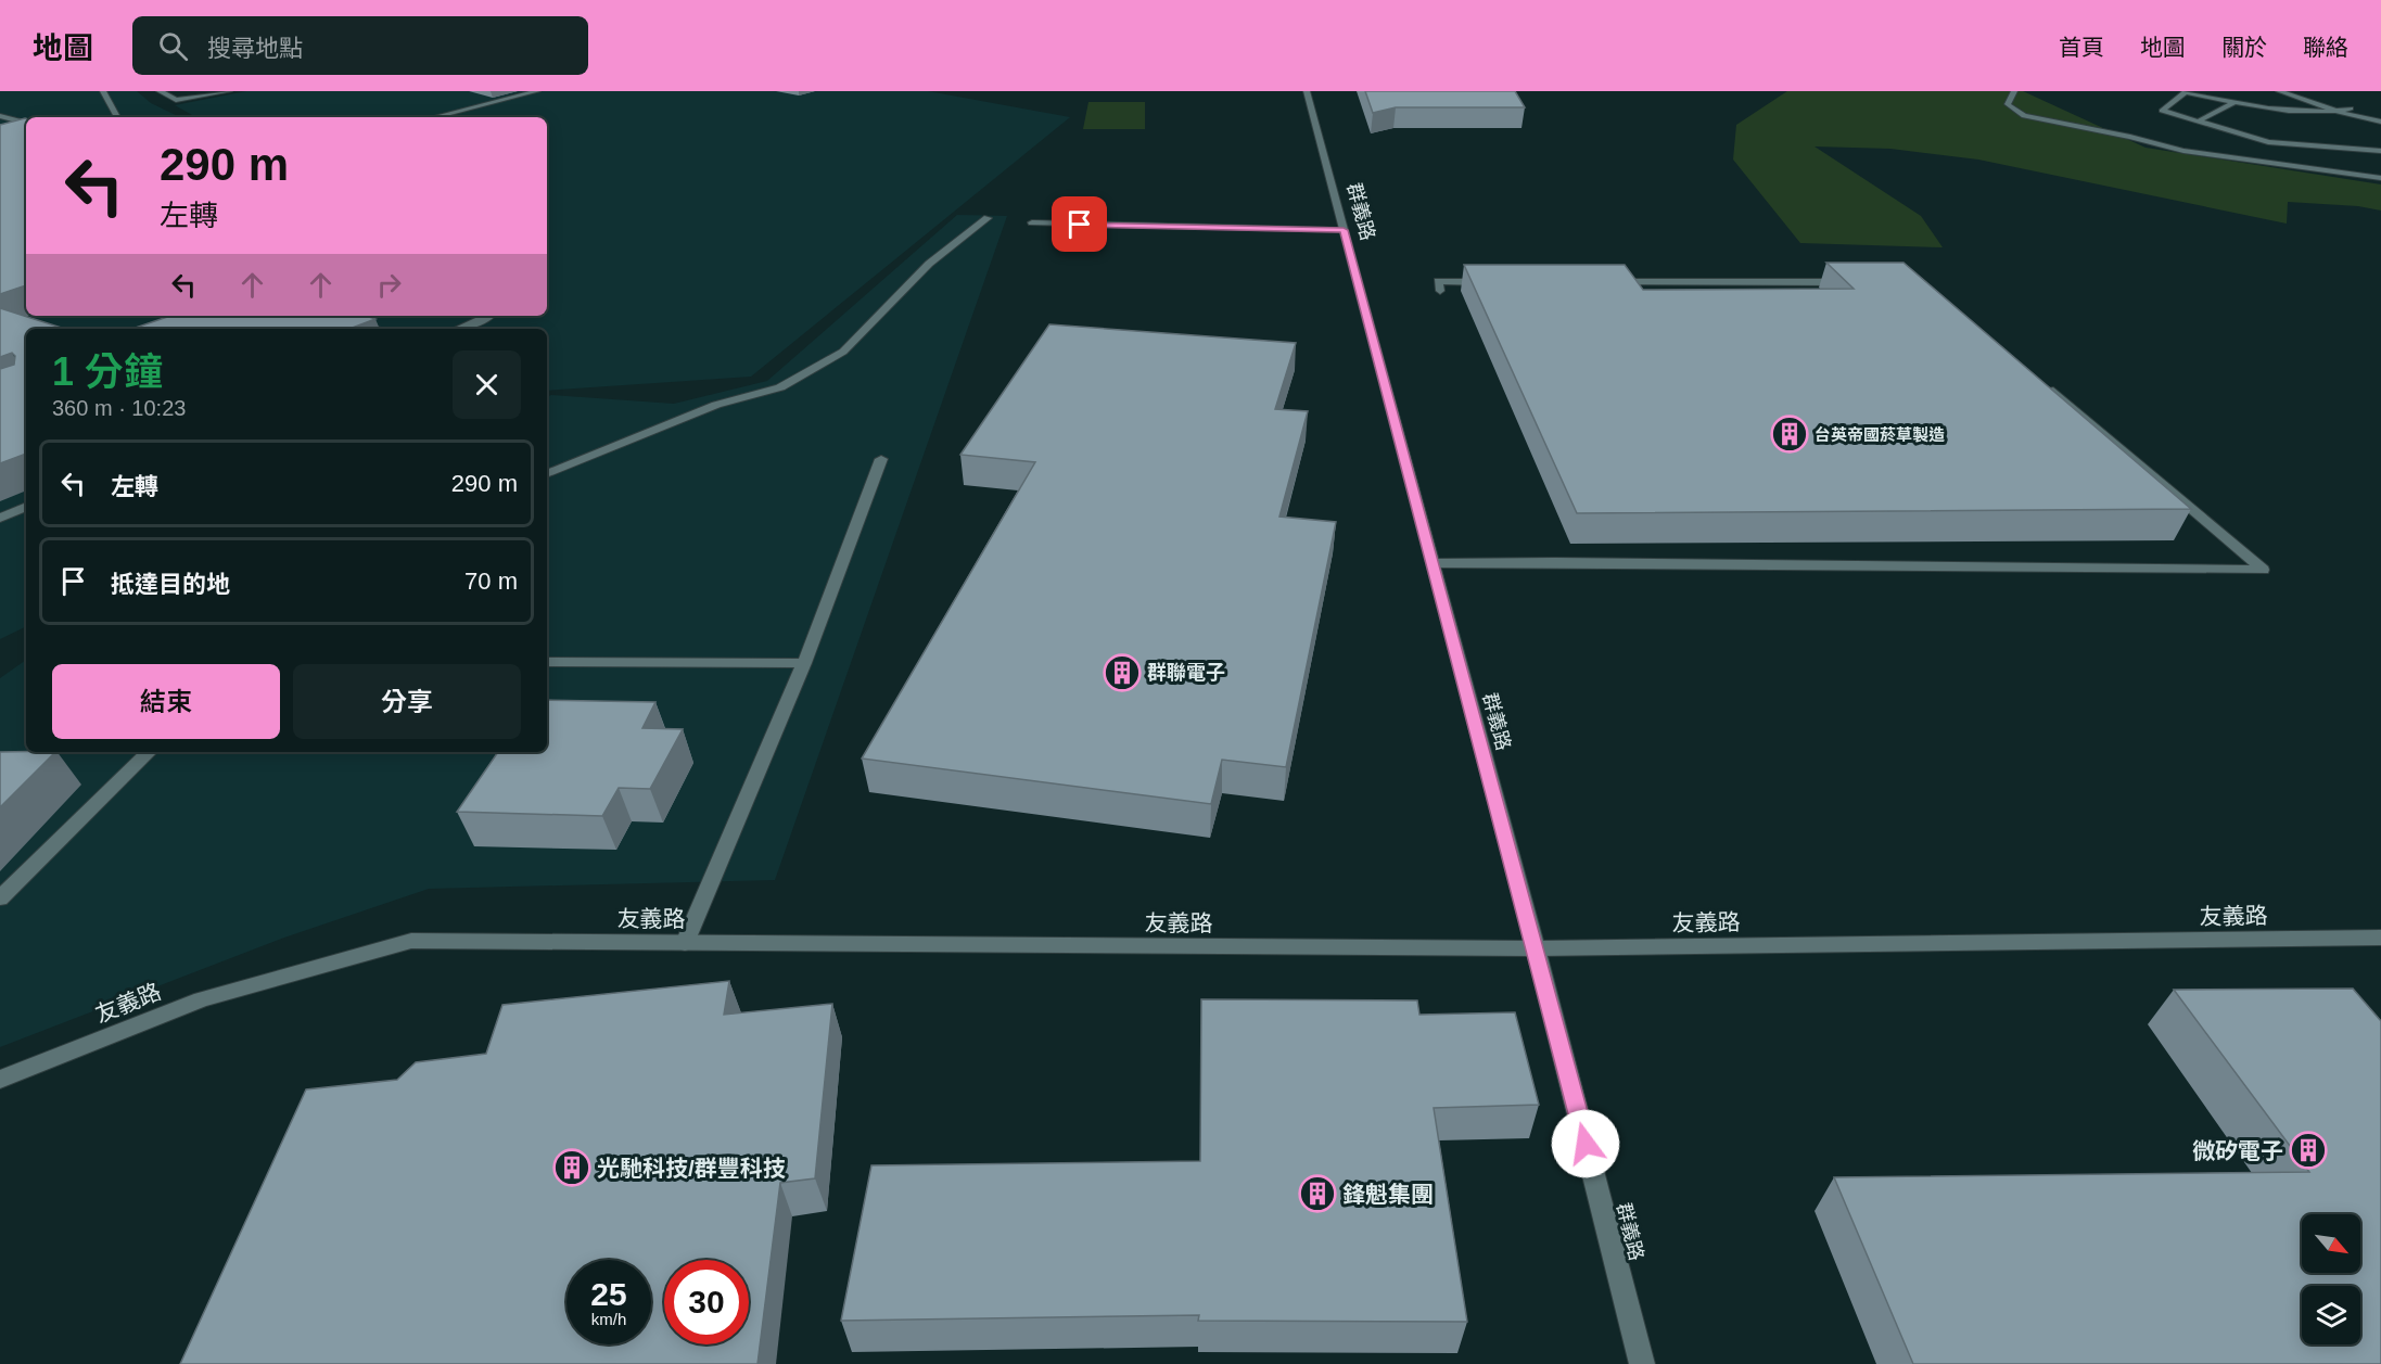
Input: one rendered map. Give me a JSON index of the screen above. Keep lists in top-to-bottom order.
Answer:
{
  "streets": {
    "street": ["群義路", "友義路"]
  },
  "crossings": [
    ["群義路", "友義路"]
  ],
  "places": {
    "building": [
      "台英帝國菸草製造",
      "群聯電子",
      "微矽電子",
      "光馳科技/群豐科技",
      "鋒魁集團"
    ]
  },
  "north": "bottom right",
  "page": {
    "header": "地圖",
    "search": "搜尋地點",
    "nav": [
      "首頁",
      "地圖",
      "關於",
      "聯絡"
    ],
    "turn": ["290 m", "左轉"],
    "heading": ["1 分鐘", "360 m · 10:23"],
    "list": [
      {
        "name": "左轉",
        "value": "290 m"
      },
      {
        "name": "抵達目的地",
        "value": "70 m"
      }
    ],
    "buttons": ["結束", "分享"],
    "speed": "25 km/h",
    "limit": "30"
  }
}
